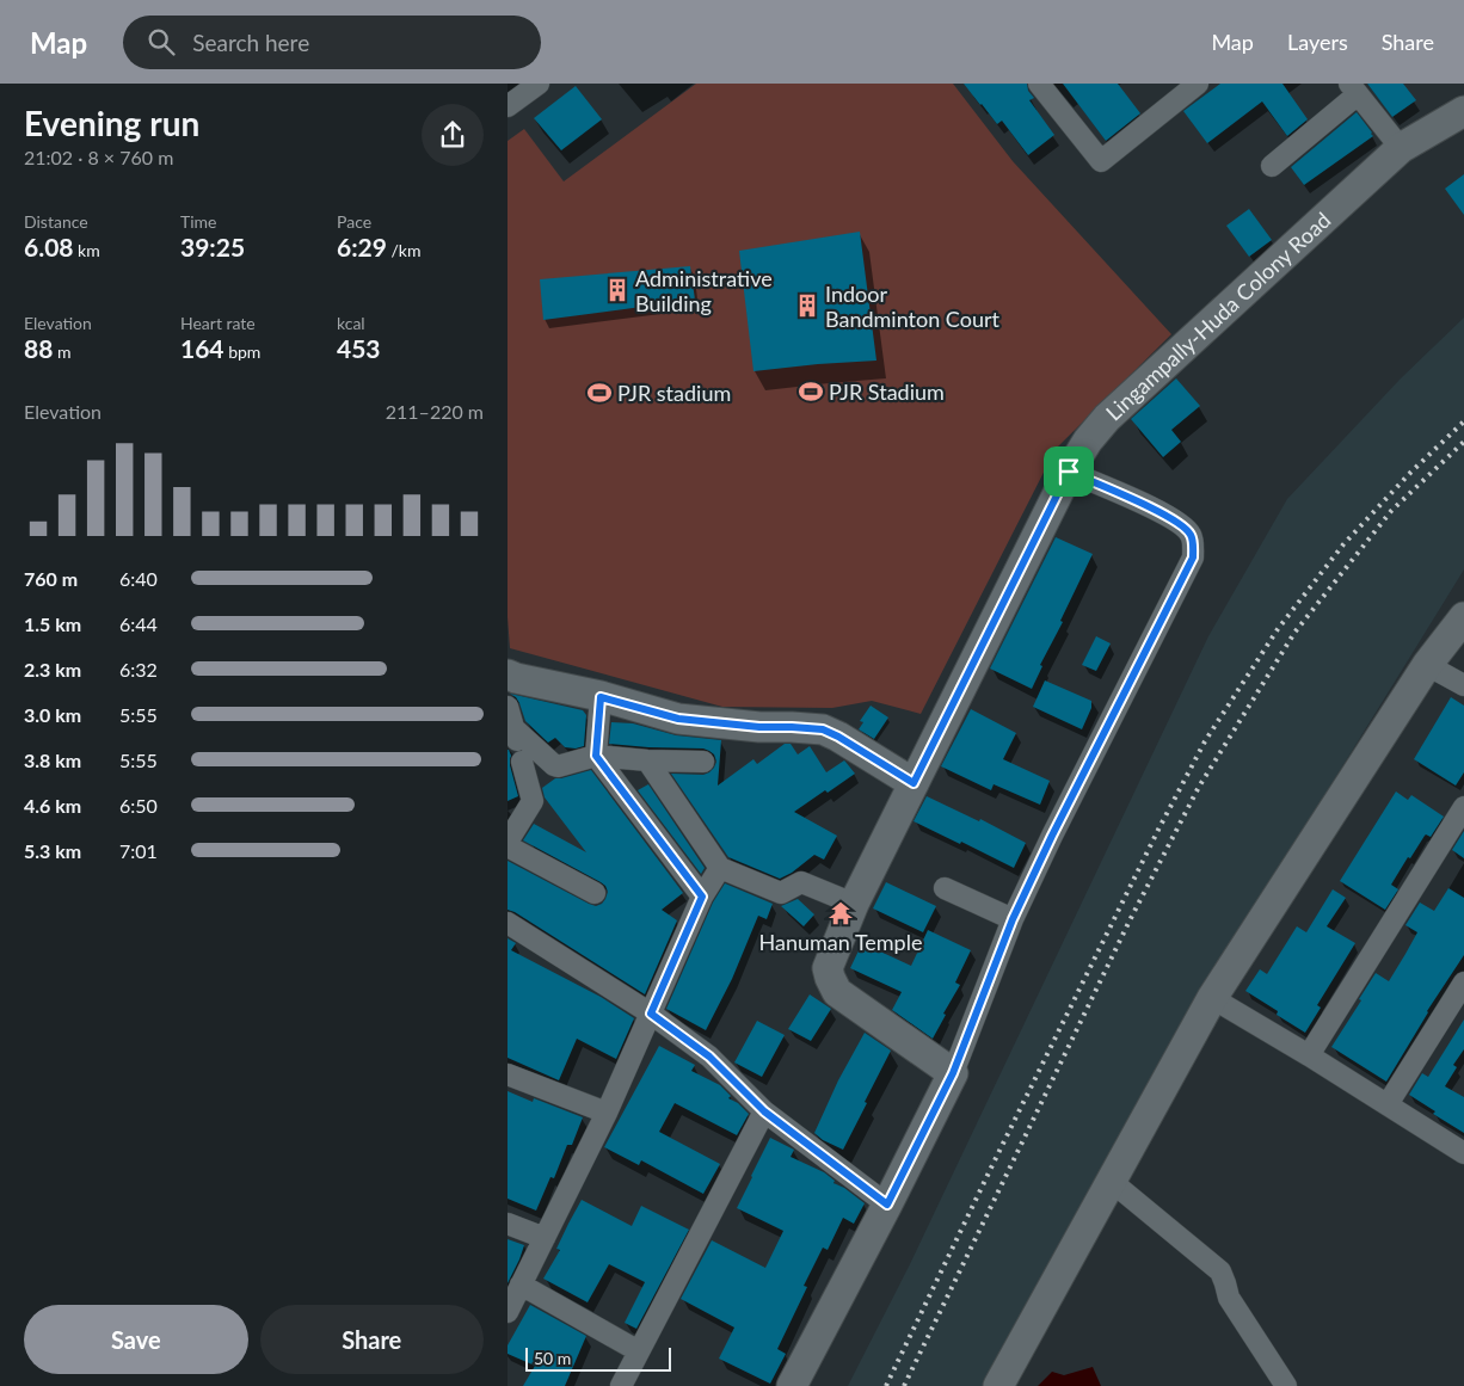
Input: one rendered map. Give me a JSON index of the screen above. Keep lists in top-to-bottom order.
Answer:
{
  "streets": {
    "street": ["Lingampally-Huda Colony Road"]
  },
  "places": {
    "building": ["Administrative Building", "Indoor Bandminton Court"],
    "sports": ["PJR Stadium", "PJR stadium"],
    "temple": ["Hanuman Temple"]
  },
  "scale_bar": "50 m",
  "page": {
    "header": "Map",
    "search": "Search here",
    "nav": ["Map", "Layers", "Share"],
    "heading": ["Evening run", "21:02 · 8 × 760 m"],
    "stats": [
      ["Distance", "6.08 km"],
      ["Time", "39:25"],
      ["Pace", "6:29 /km"],
      ["Elevation", "88 m"],
      ["Heart rate", "164 bpm"],
      ["kcal", "453"]
    ],
    "chart": ["Elevation", "211–220 m"],
    "list": [
      {
        "name": "760 m",
        "note": "6:40"
      },
      {
        "name": "1.5 km",
        "note": "6:44"
      },
      {
        "name": "2.3 km",
        "note": "6:32"
      },
      {
        "name": "3.0 km",
        "note": "5:55"
      },
      {
        "name": "3.8 km",
        "note": "5:55"
      },
      {
        "name": "4.6 km",
        "note": "6:50"
      },
      {
        "name": "5.3 km",
        "note": "7:01"
      }
    ],
    "buttons": ["Save", "Share"],
    "scale": "50 m"
  }
}
